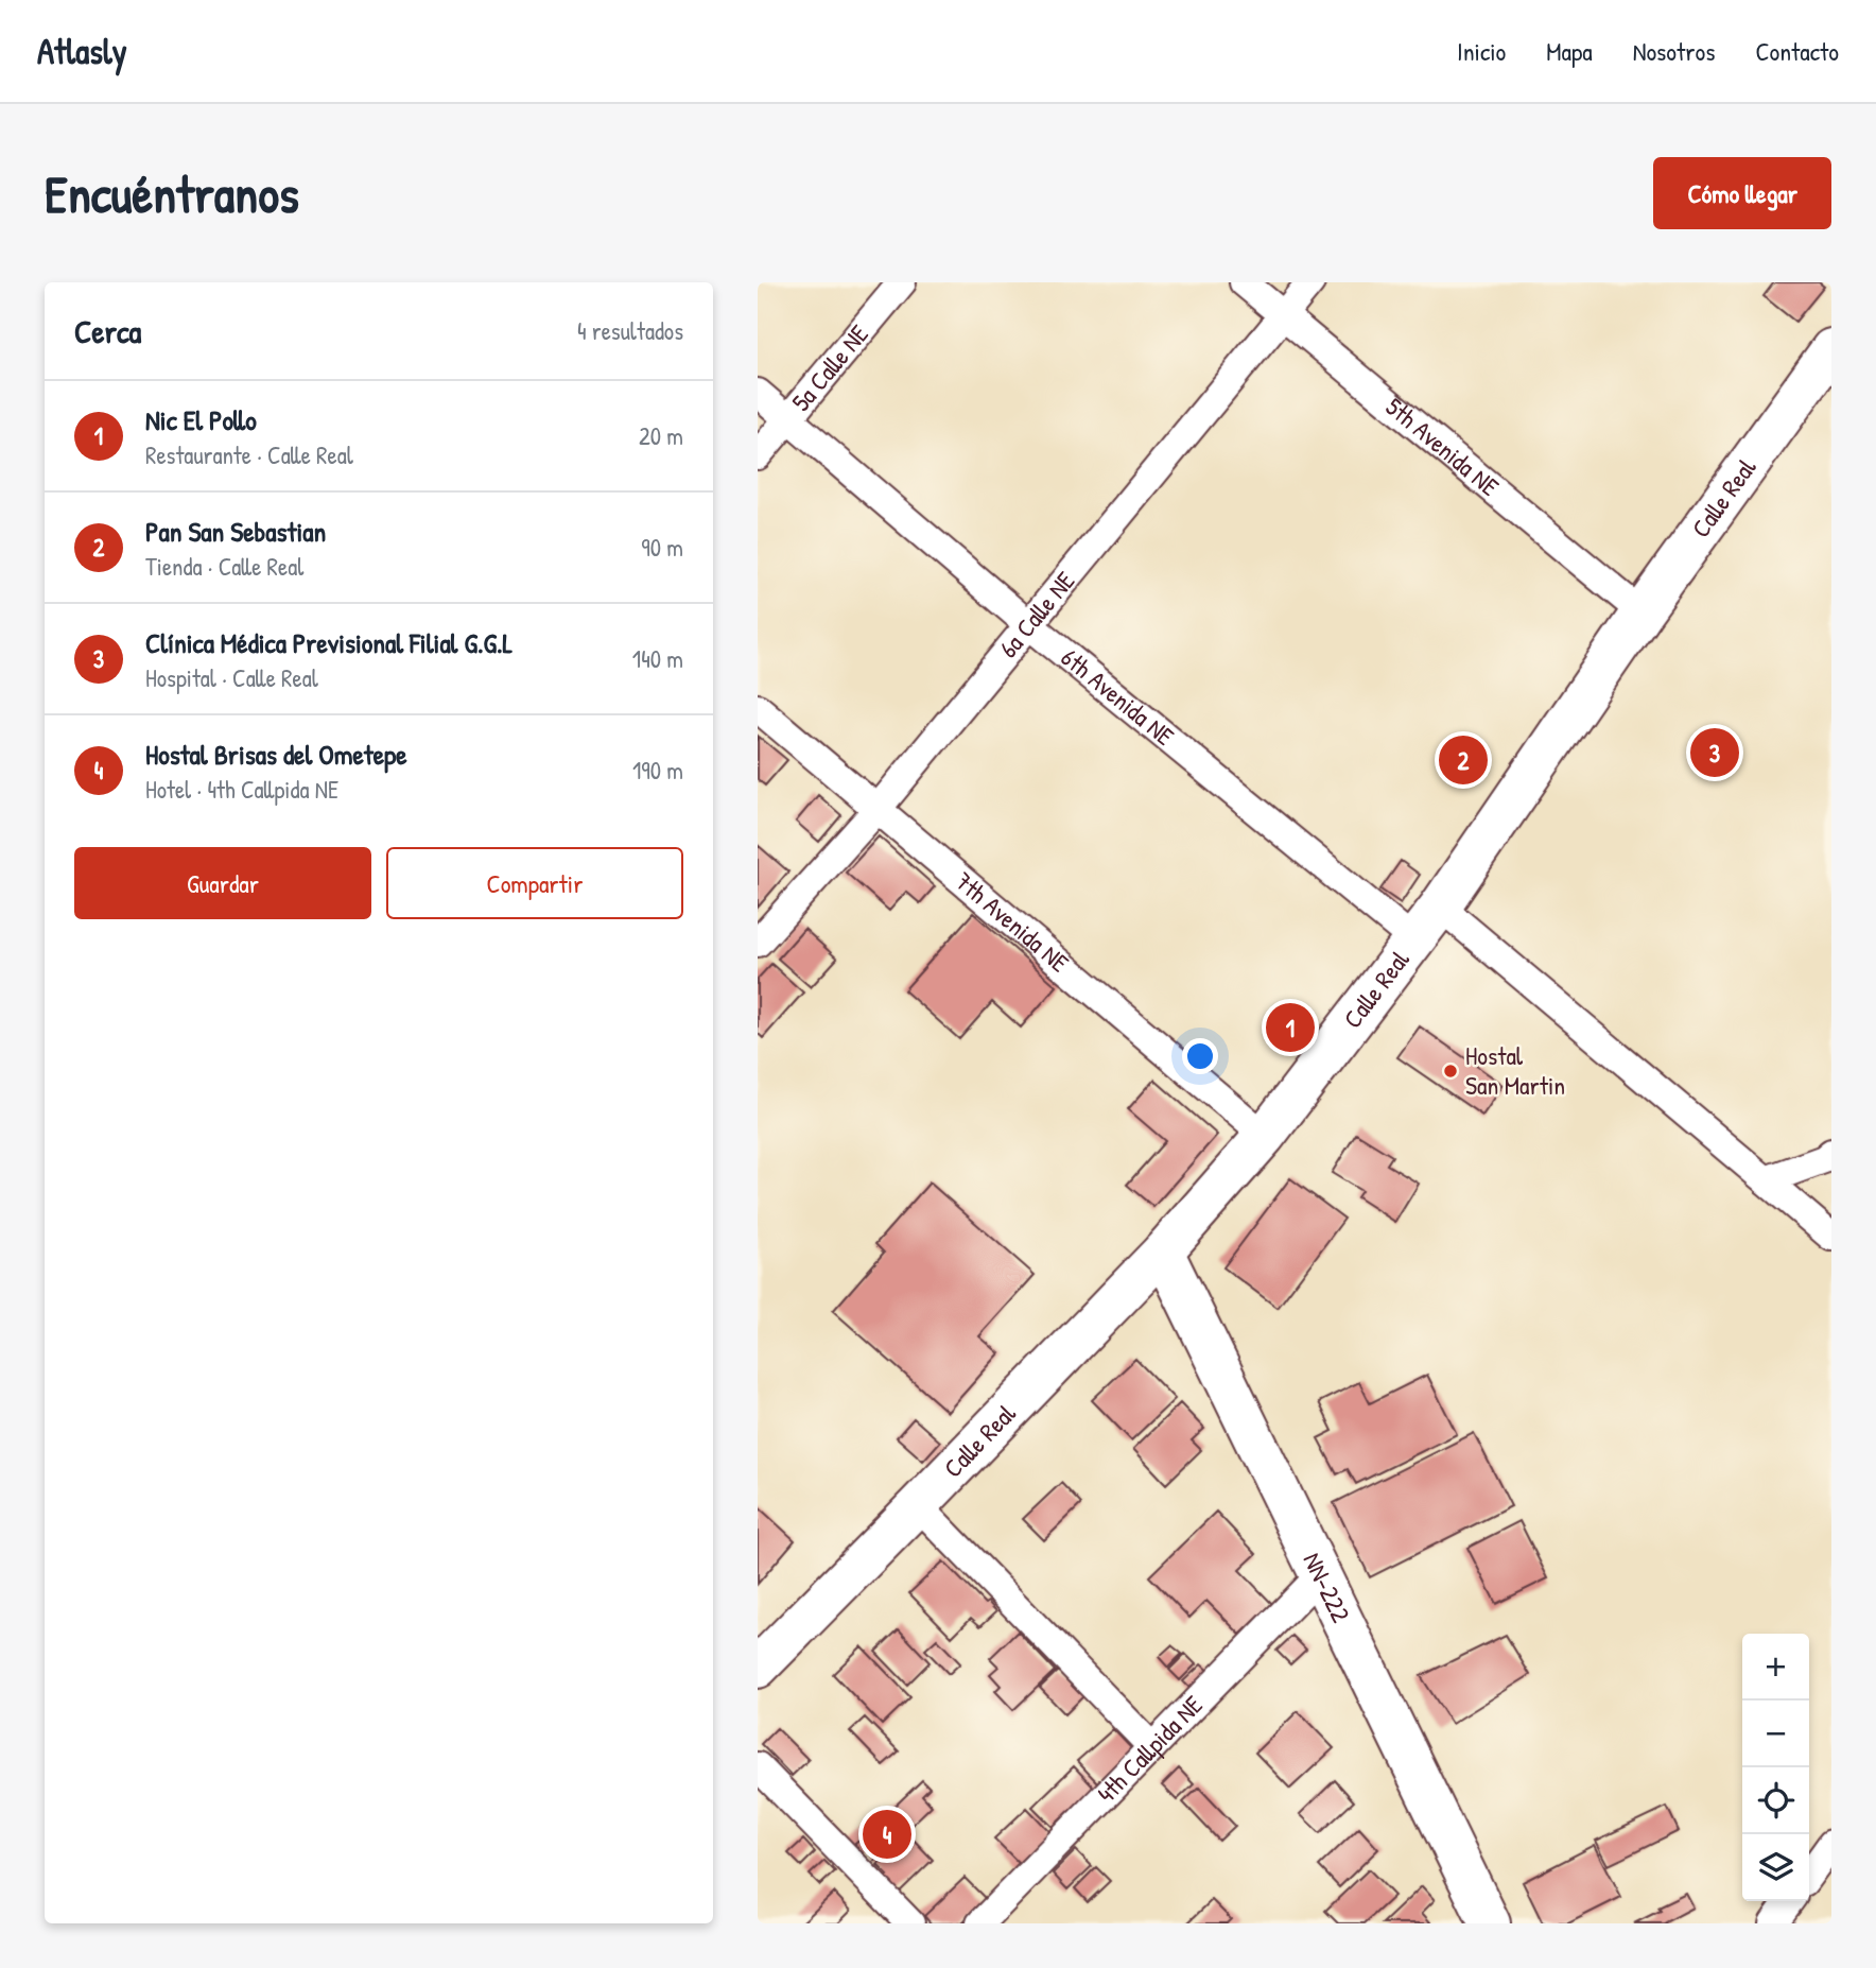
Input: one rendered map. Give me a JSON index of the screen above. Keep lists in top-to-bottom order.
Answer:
{
  "streets": {
    "main road": ["Calle Real", "NN-222"],
    "street": [
      "5a Calle NE",
      "5th Avenida NE",
      "6a Calle NE",
      "6th Avenida NE",
      "7th Avenida NE",
      "4th Callpida NE"
    ]
  },
  "crossings": [
    ["5a Calle NE", "6th Avenida NE"],
    ["5th Avenida NE", "Calle Real"],
    ["5th Avenida NE", "6a Calle NE"],
    ["Calle Real", "6th Avenida NE"],
    ["Calle Real", "7th Avenida NE"],
    ["Calle Real", "NN-222"],
    ["6a Calle NE", "6th Avenida NE"],
    ["6a Calle NE", "7th Avenida NE"],
    ["NN-222", "4th Callpida NE"]
  ],
  "places": ["Hostal San Martin"],
  "page": {
    "header": "Atlasly",
    "nav": [
      "Inicio",
      "Mapa",
      "Nosotros",
      "Contacto"
    ],
    "buttons": [
      "Cómo llegar",
      ["Guardar", "Compartir"]
    ],
    "title": "Encuéntranos",
    "heading": ["Cerca", "4 resultados"],
    "list": [
      {
        "mark": "1",
        "name": "Nic El Pollo",
        "note": "Restaurante · Calle Real",
        "value": "20 m"
      },
      {
        "mark": "2",
        "name": "Pan San Sebastian",
        "note": "Tienda · Calle Real",
        "value": "90 m"
      },
      {
        "mark": "3",
        "name": "Clínica Médica Previsional Filial G.G.L",
        "note": "Hospital · Calle Real",
        "value": "140 m"
      },
      {
        "mark": "4",
        "name": "Hostal Brisas del Ometepe",
        "note": "Hotel · 4th Callpida NE",
        "value": "190 m"
      }
    ],
    "pins": [
      "3",
      "2",
      "1",
      "4"
    ],
    "map_buttons": ["+", "−"]
  }
}
